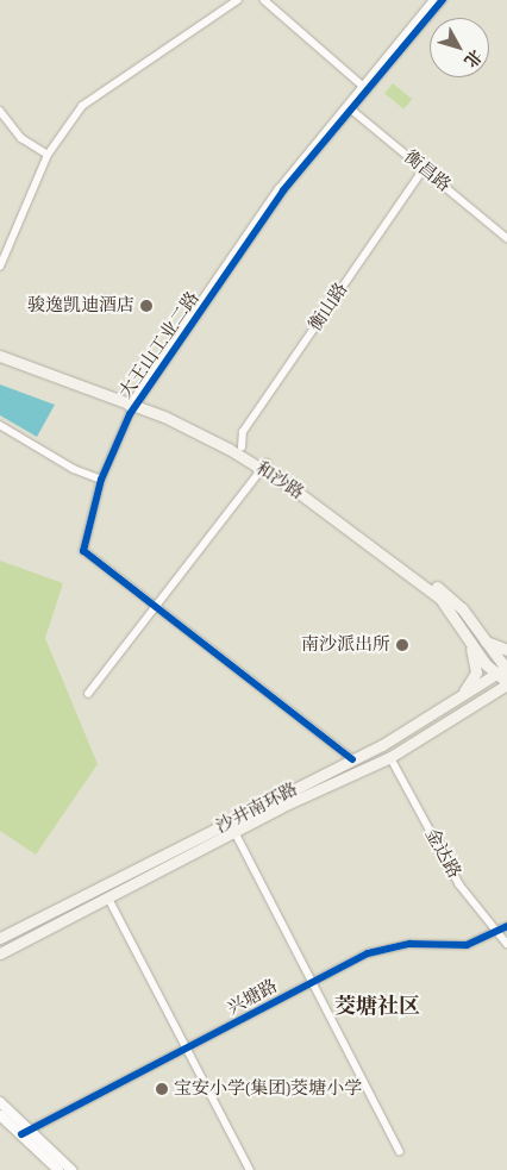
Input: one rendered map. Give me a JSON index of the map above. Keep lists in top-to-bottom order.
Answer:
{
  "streets": {
    "main road": ["和沙路", "沙井南环路"],
    "street": [
      "衡昌路",
      "衡山路",
      "大王山工业二路",
      "金达路",
      "兴塘路"
    ]
  },
  "crossings": [
    ["衡昌路", "衡山路"],
    ["衡昌路", "大王山工业二路"],
    ["衡山路", "和沙路"],
    ["大王山工业二路", "和沙路"],
    ["和沙路", "沙井南环路"],
    ["沙井南环路", "金达路"],
    ["金达路", "兴塘路"]
  ],
  "districts": ["茭塘社区"],
  "places": ["骏逸凯迪酒店", "南沙派出所", "宝安小学(集团)茭塘小学"],
  "north": "bottom right"
}
